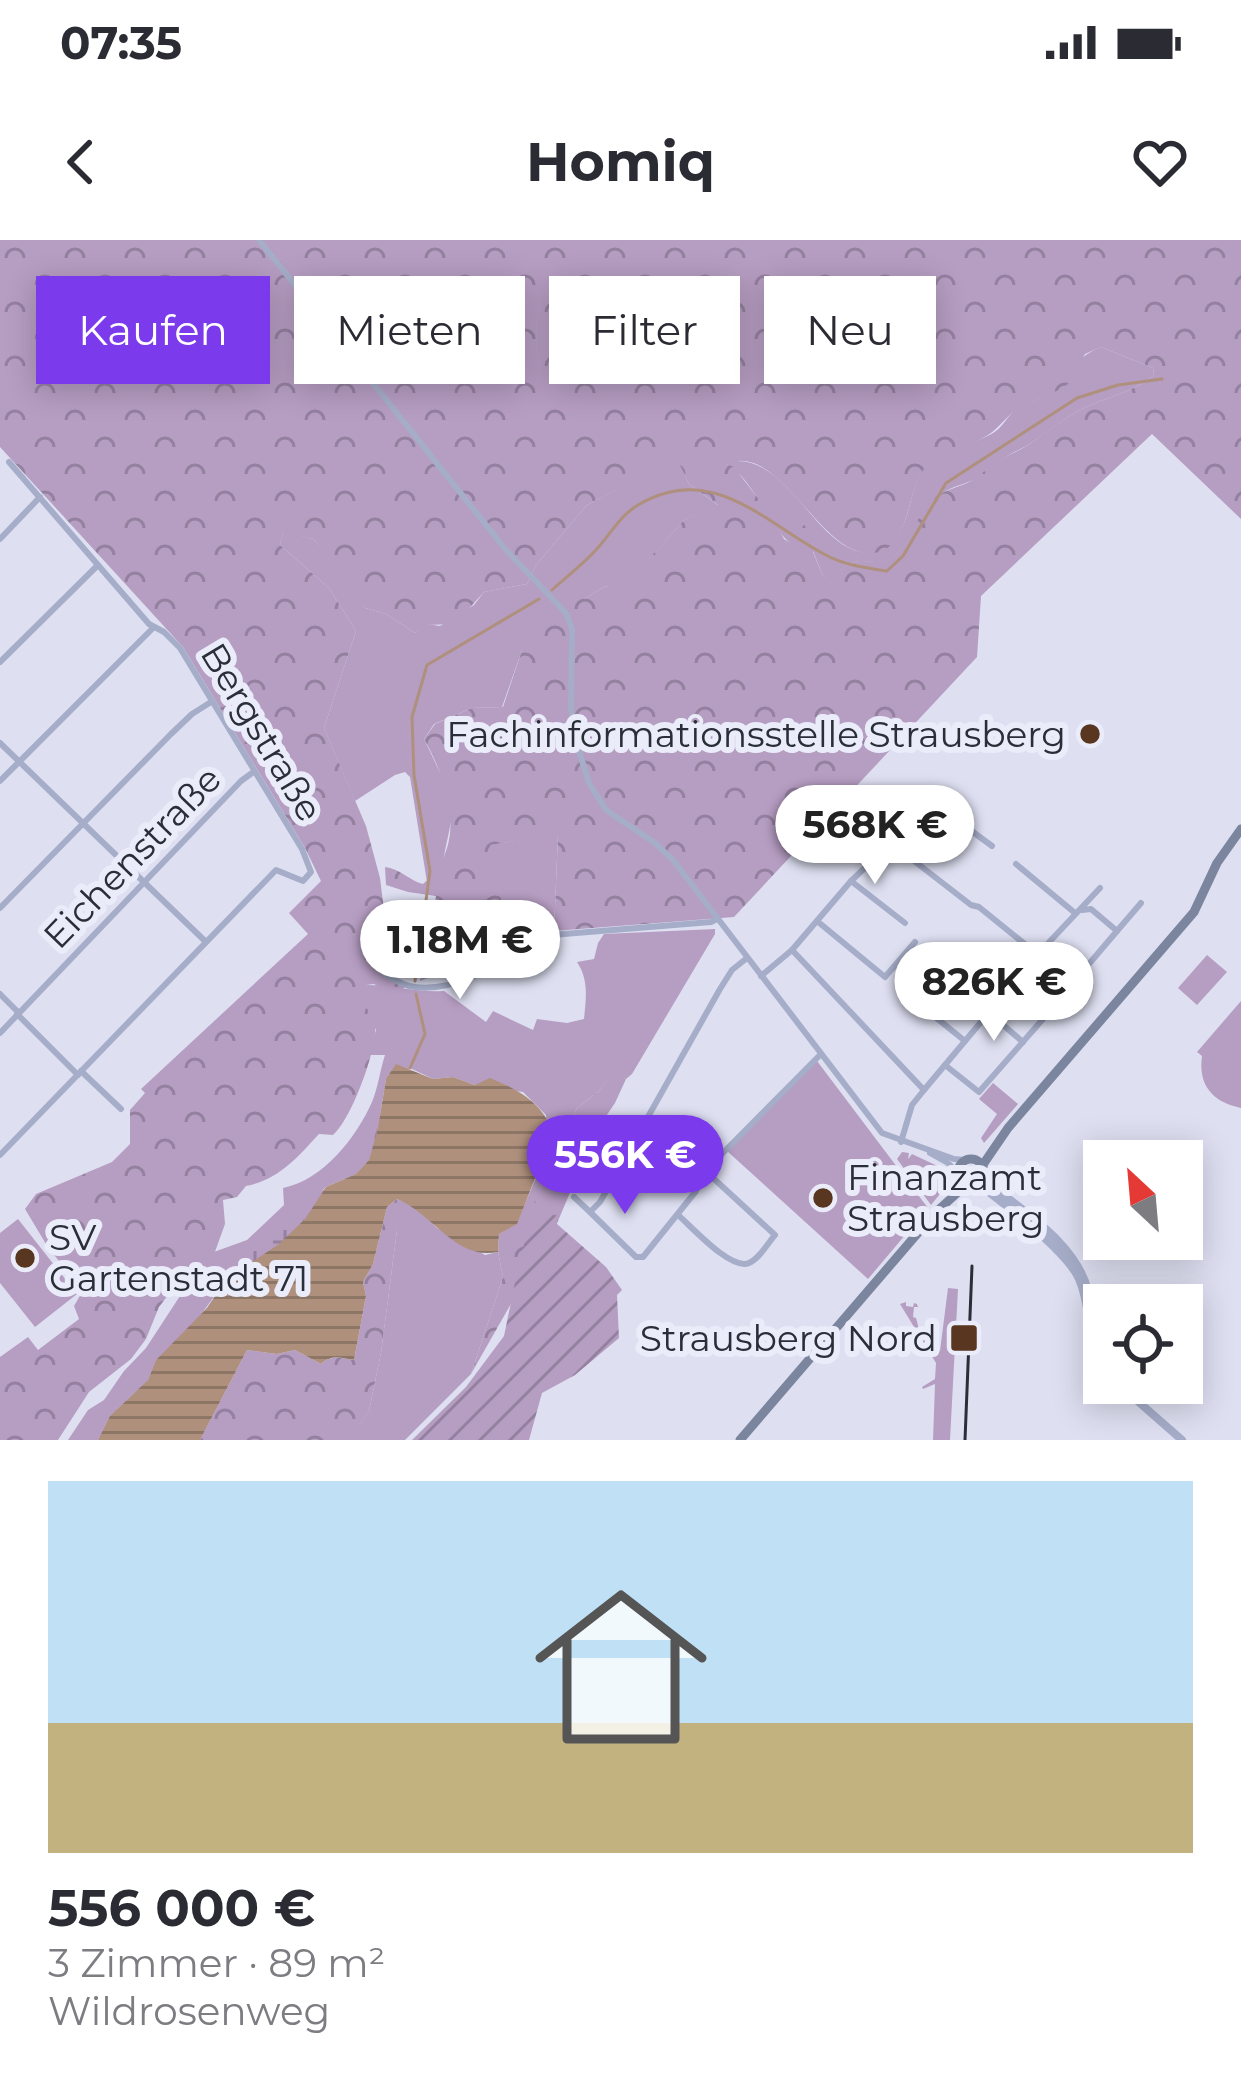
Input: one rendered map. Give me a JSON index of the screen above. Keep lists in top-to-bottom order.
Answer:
{
  "streets": {
    "street": ["Bergstraße", "Eichenstraße"]
  },
  "crossings": [
    ["Bergstraße", "Eichenstraße"]
  ],
  "places": {
    "other": ["Fachinformationsstelle Strausberg", "Finanzamt Strausberg", "SV Gartenstadt 71"],
    "transit": ["Strausberg Nord"]
  },
  "north": "top left",
  "page": {
    "status": "07:35",
    "header": "Homiq",
    "chip": [
      "Kaufen",
      "Mieten",
      "Filter",
      "Neu"
    ],
    "price": [
      "568K €",
      "1.18M €",
      "826K €",
      "556K €"
    ],
    "list": [
      {
        "name": "556 000 €",
        "note": "3 Zimmer · 89 m² · Wildrosenweg"
      }
    ]
  }
}
